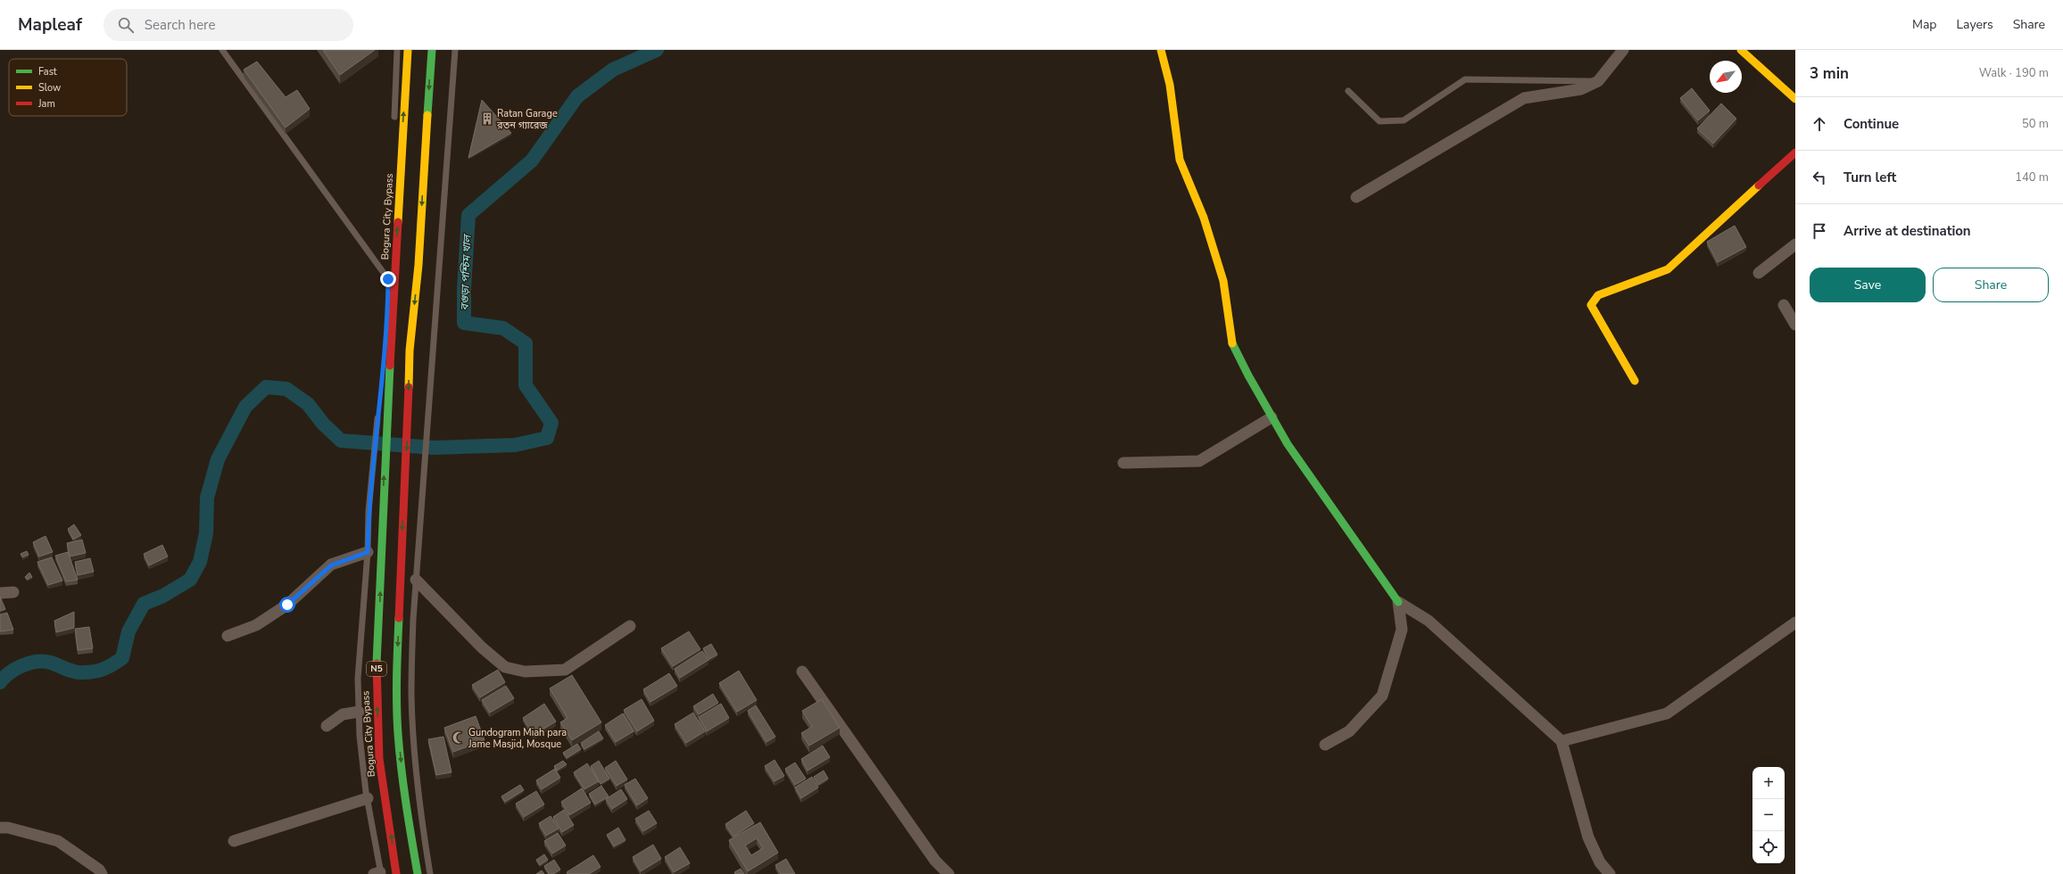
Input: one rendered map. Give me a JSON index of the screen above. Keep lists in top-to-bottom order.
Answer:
{
  "streets": {
    "main road": ["Bogura City Bypass", "N5"]
  },
  "water": ["বগুড়া পশ্চিম খাল"],
  "places": {
    "building": ["Ratan Garage রতন গ্যারেজ"],
    "mosque": ["Gundogram Miah para Jame Masjid, Mosque"]
  },
  "legend": ["Fast", "Slow", "Jam"],
  "north": "bottom left",
  "page": {
    "header": "Mapleaf",
    "search": "Search here",
    "nav": ["Map", "Layers", "Share"],
    "heading": ["3 min", "Walk · 190 m"],
    "list": [
      ["Continue", "50 m"],
      ["Turn left", "140 m"],
      "Arrive at destination"
    ],
    "buttons": ["Save", "Share"],
    "map_buttons": ["+", "−"]
  }
}
